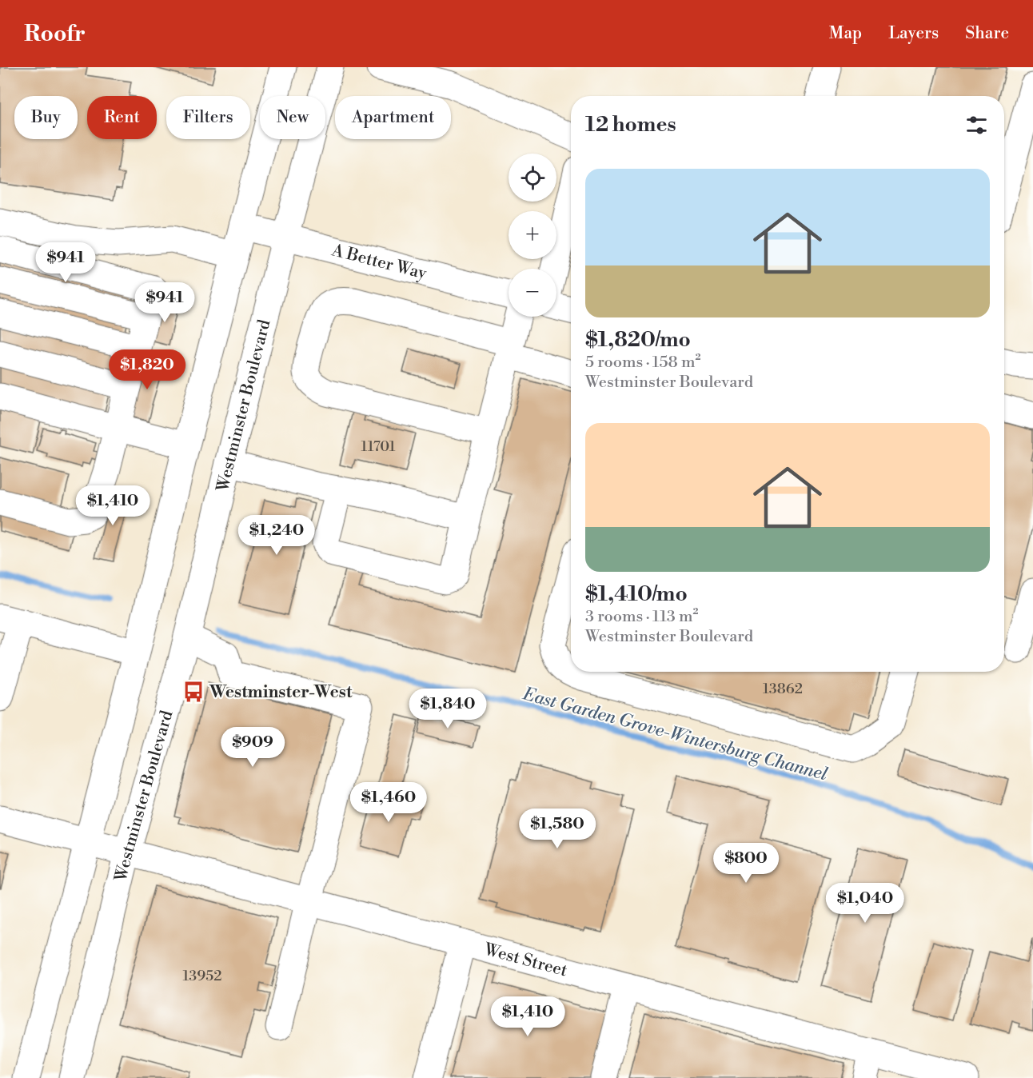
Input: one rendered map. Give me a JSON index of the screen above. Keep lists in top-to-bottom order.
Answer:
{
  "streets": {
    "main road": ["A Better Way", "Westminster Boulevard", "West Street"]
  },
  "crossings": [
    ["A Better Way", "Westminster Boulevard"],
    ["Westminster Boulevard", "West Street"]
  ],
  "water": ["East Garden Grove-Wintersburg Channel"],
  "places": {
    "bus stop": ["Westminster-West"]
  },
  "house_numbers": ["11701", "13862", "13952"],
  "page": {
    "header": "Roofr",
    "nav": ["Map", "Layers", "Share"],
    "chip": [
      "Buy",
      "Rent",
      "Filters",
      "New",
      "Apartment"
    ],
    "heading": "12 homes",
    "map_buttons": ["+", "−"],
    "list": [
      {
        "name": "$1,820/mo",
        "note": "5 rooms · 158 m² · Westminster Boulevard"
      },
      {
        "name": "$1,410/mo",
        "note": "3 rooms · 113 m² · Westminster Boulevard"
      }
    ],
    "price": [
      "$941",
      "$941",
      "$1,820",
      "$1,410",
      "$1,240",
      "$1,840",
      "$909",
      "$1,460",
      "$1,580",
      "$800",
      "$1,040",
      "$1,410"
    ]
  }
}
